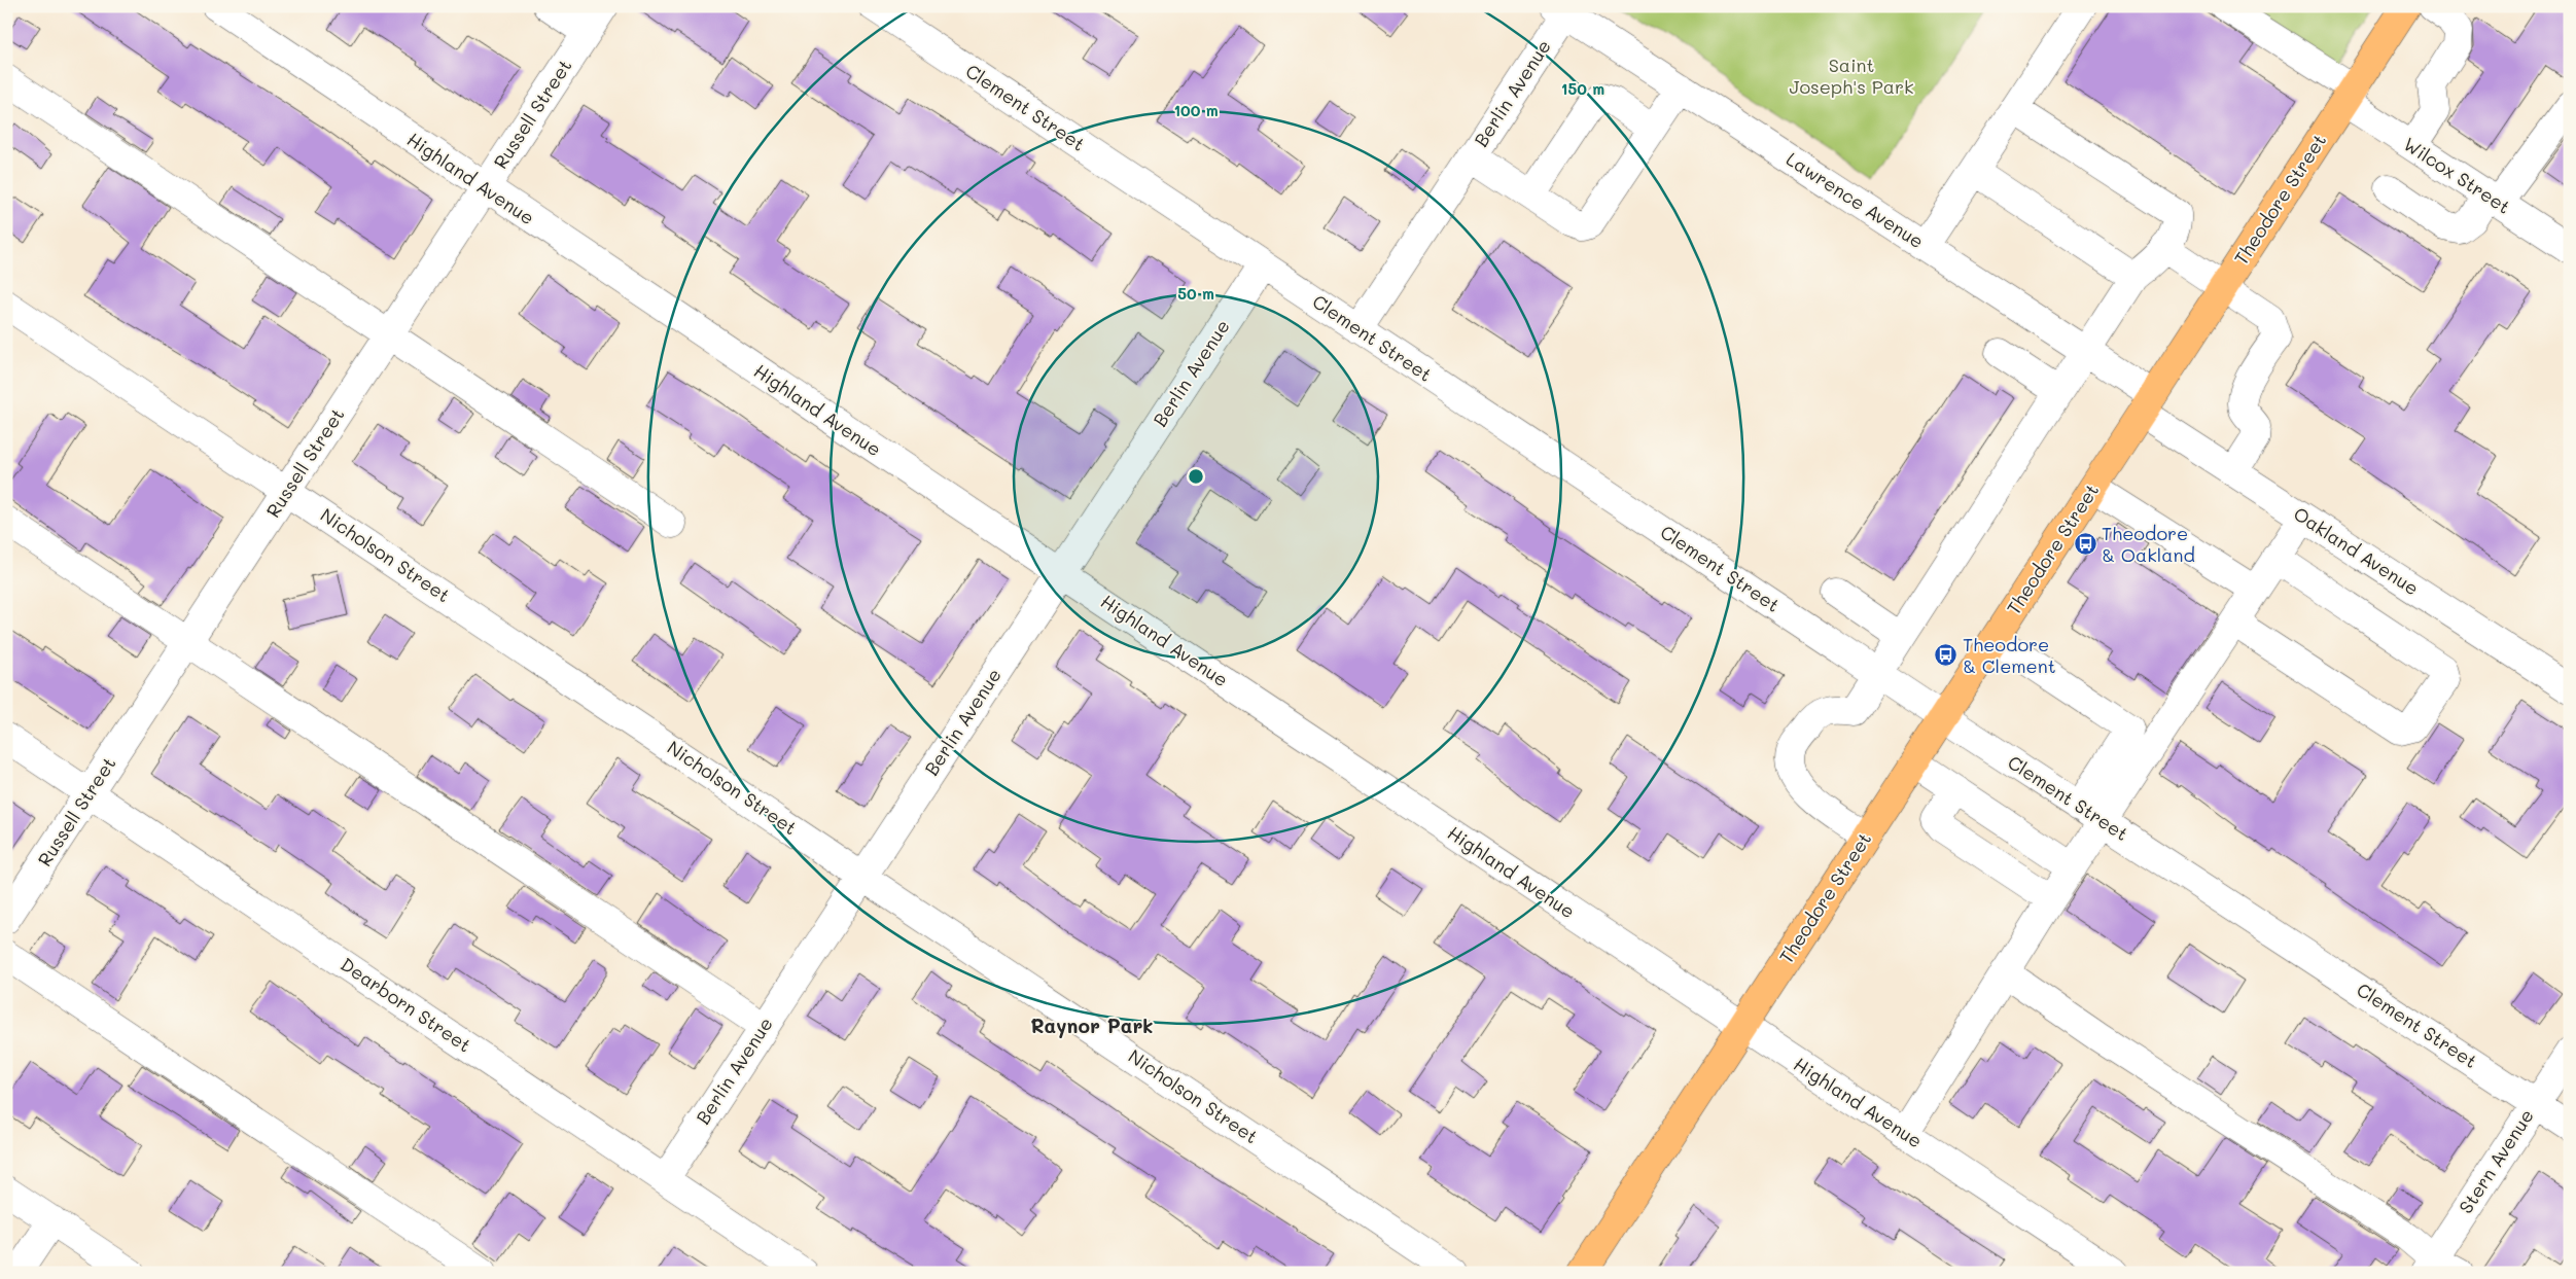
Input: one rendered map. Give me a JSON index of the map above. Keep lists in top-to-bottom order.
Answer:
{
  "streets": {
    "main road": ["Theodore Street"],
    "street": [
      "Berlin Avenue",
      "Clement Street",
      "Russell Street",
      "Wilcox Street",
      "Highland Avenue",
      "Lawrence Avenue",
      "Oakland Avenue",
      "Nicholson Street",
      "Dearborn Street",
      "Stern Avenue"
    ]
  },
  "crossings": [
    ["Berlin Avenue", "Clement Street"],
    ["Berlin Avenue", "Highland Avenue"],
    ["Berlin Avenue", "Lawrence Avenue"],
    ["Berlin Avenue", "Nicholson Street"],
    ["Berlin Avenue", "Dearborn Street"],
    ["Clement Street", "Theodore Street"],
    ["Clement Street", "Stern Avenue"],
    ["Russell Street", "Highland Avenue"],
    ["Russell Street", "Nicholson Street"],
    ["Russell Street", "Dearborn Street"],
    ["Wilcox Street", "Theodore Street"],
    ["Highland Avenue", "Theodore Street"],
    ["Theodore Street", "Lawrence Avenue"],
    ["Theodore Street", "Oakland Avenue"],
    ["Lawrence Avenue", "Oakland Avenue"]
  ],
  "districts": ["Raynor Park"],
  "parks": ["Saint Joseph's Park"],
  "places": {
    "bus stop": ["Theodore & Oakland", "Theodore & Clement"]
  },
  "rings": ["150 m", "100 m", "50 m"]
}
